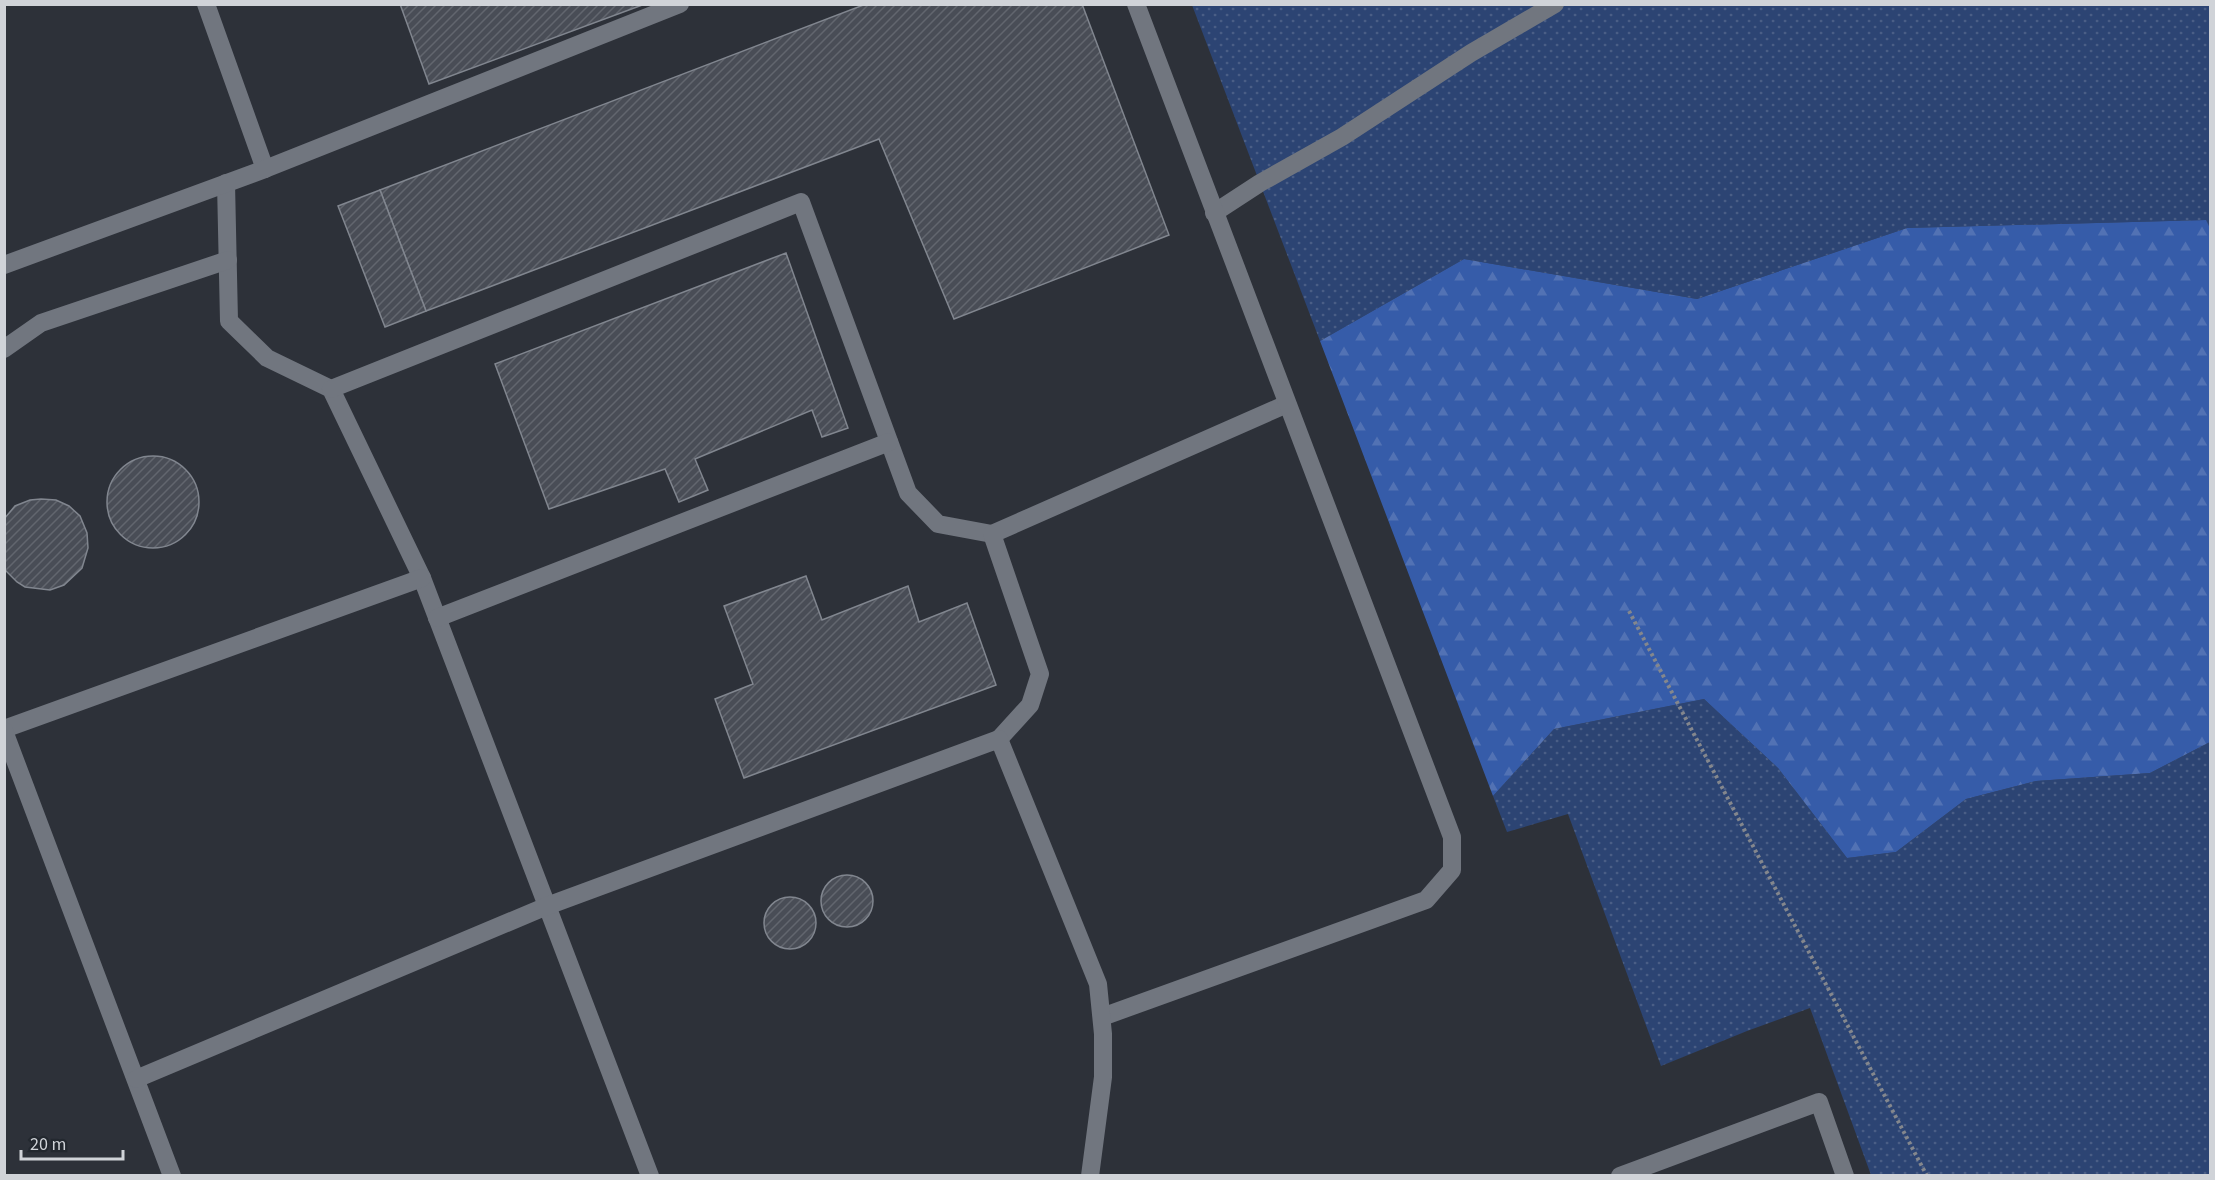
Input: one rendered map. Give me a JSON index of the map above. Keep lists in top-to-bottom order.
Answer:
{
  "scale_bar": "20 m"
}
